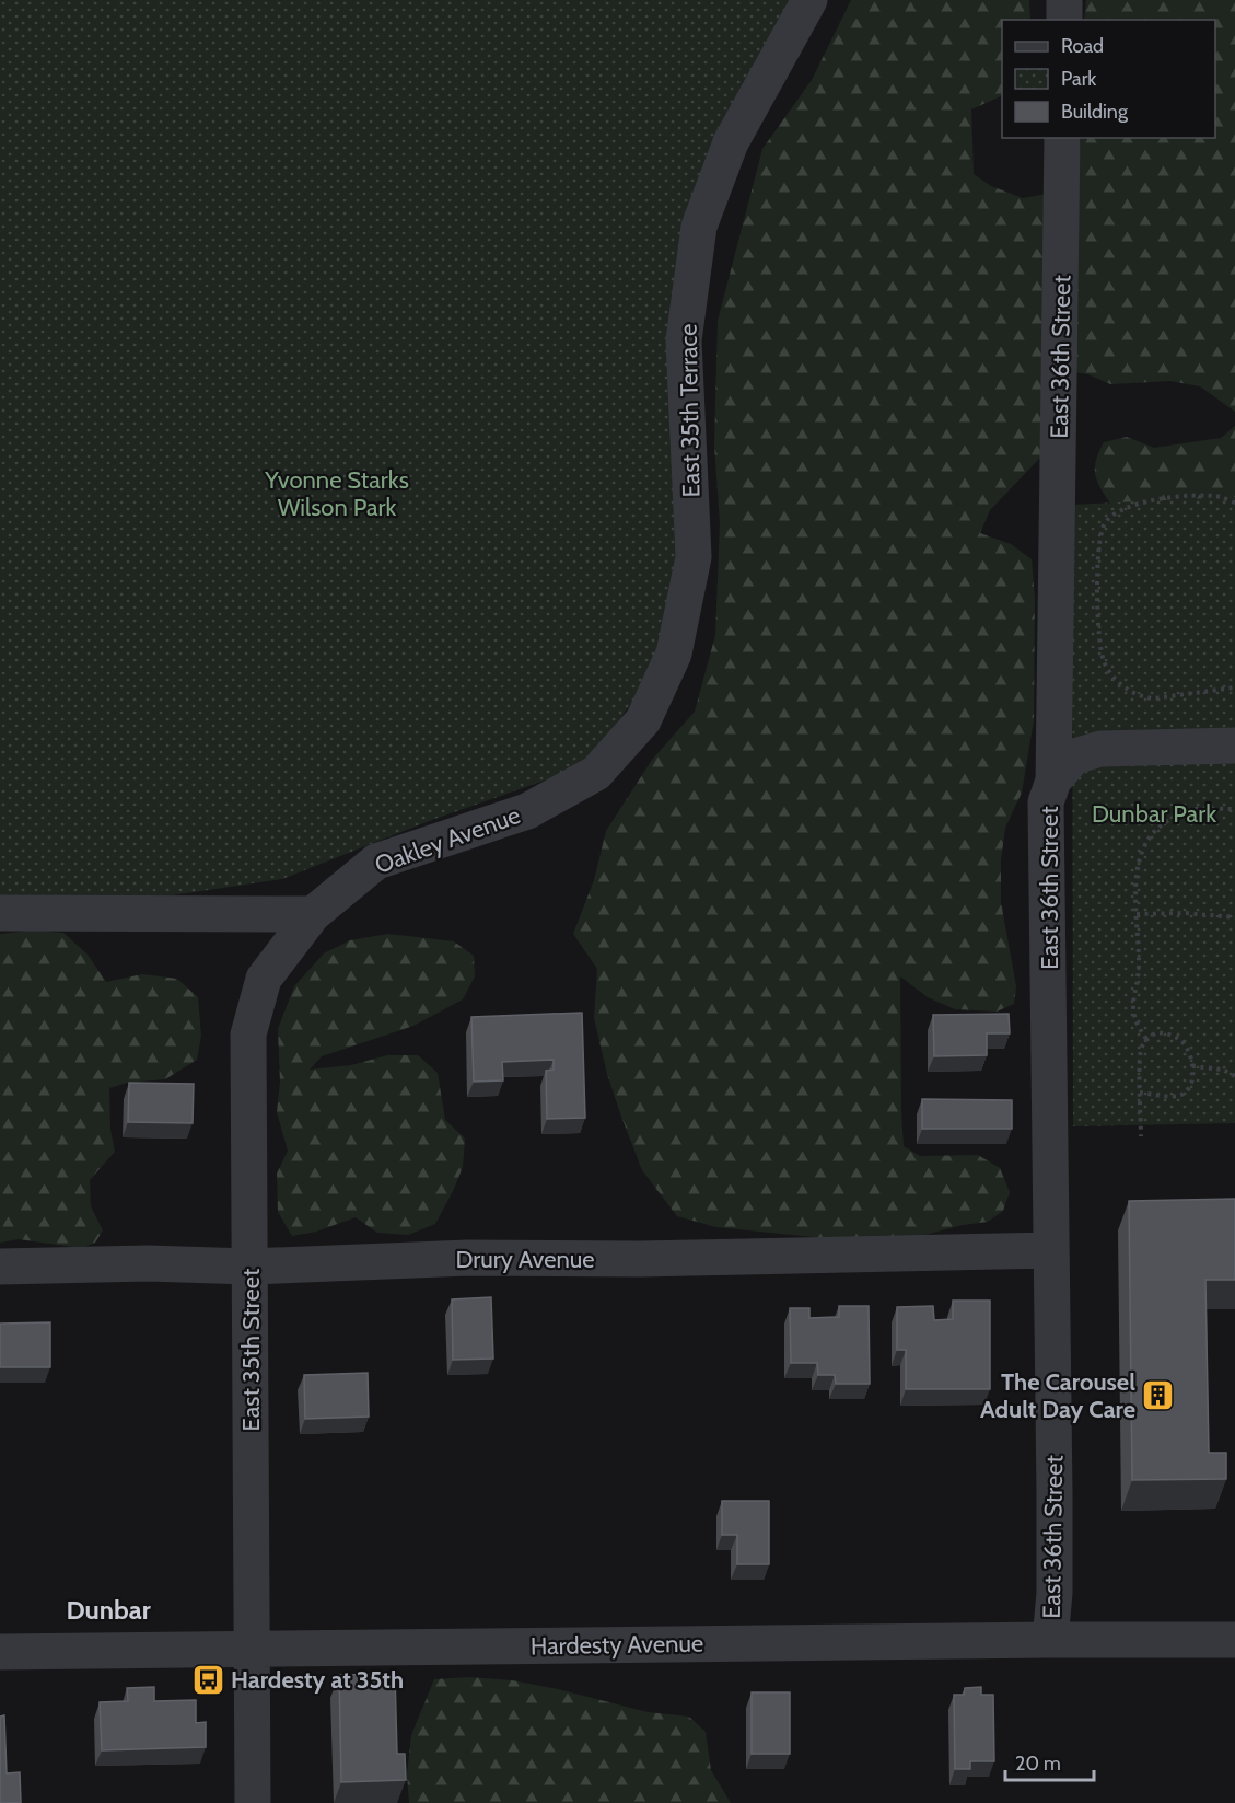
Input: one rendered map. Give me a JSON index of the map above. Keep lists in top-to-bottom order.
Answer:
{
  "streets": {
    "street": [
      "East 36th Street",
      "East 35th Terrace",
      "Oakley Avenue",
      "Drury Avenue",
      "East 35th Street",
      "Hardesty Avenue"
    ]
  },
  "crossings": [
    ["East 36th Street", "Drury Avenue"],
    ["East 36th Street", "Hardesty Avenue"],
    ["East 35th Terrace", "Oakley Avenue"],
    ["Oakley Avenue", "East 35th Street"],
    ["Drury Avenue", "East 35th Street"],
    ["East 35th Street", "Hardesty Avenue"]
  ],
  "districts": ["Dunbar"],
  "parks": ["Yvonne Starks Wilson Park", "Dunbar Park"],
  "places": {
    "building": ["The Carousel Adult Day Care"],
    "bus stop": ["Hardesty at 35th"]
  },
  "legend": ["Road", "Park", "Building"],
  "scale_bar": "20 m"
}
